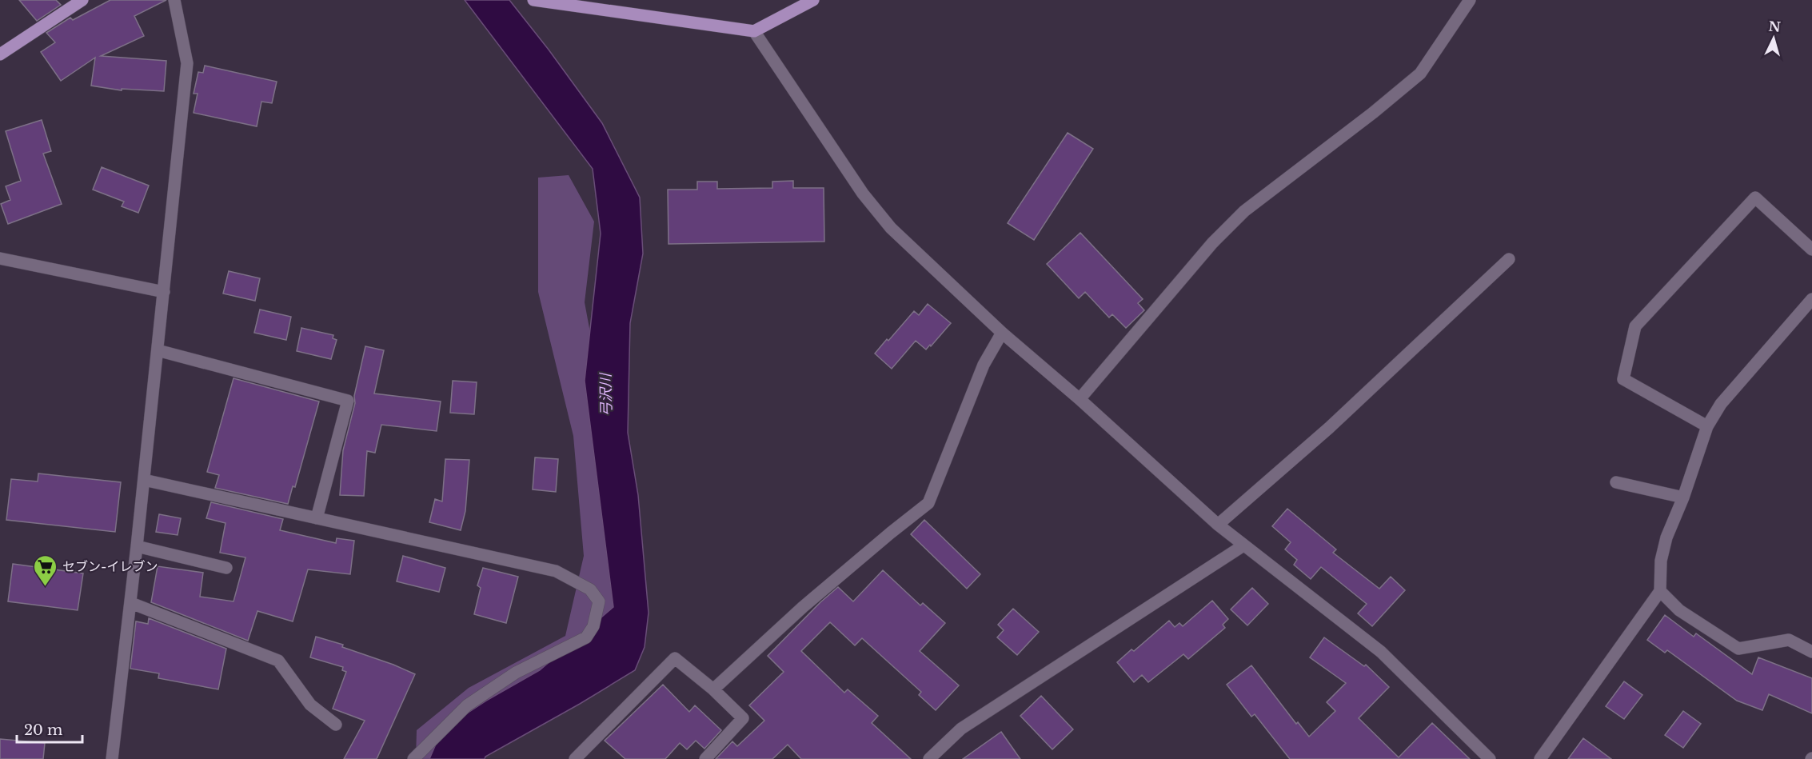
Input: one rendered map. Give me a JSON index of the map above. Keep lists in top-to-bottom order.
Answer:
{
  "water": ["弓沢川"],
  "places": {
    "supermarket": ["セブン-イレブン"]
  },
  "scale_bar": "20 m",
  "north": "top"
}
